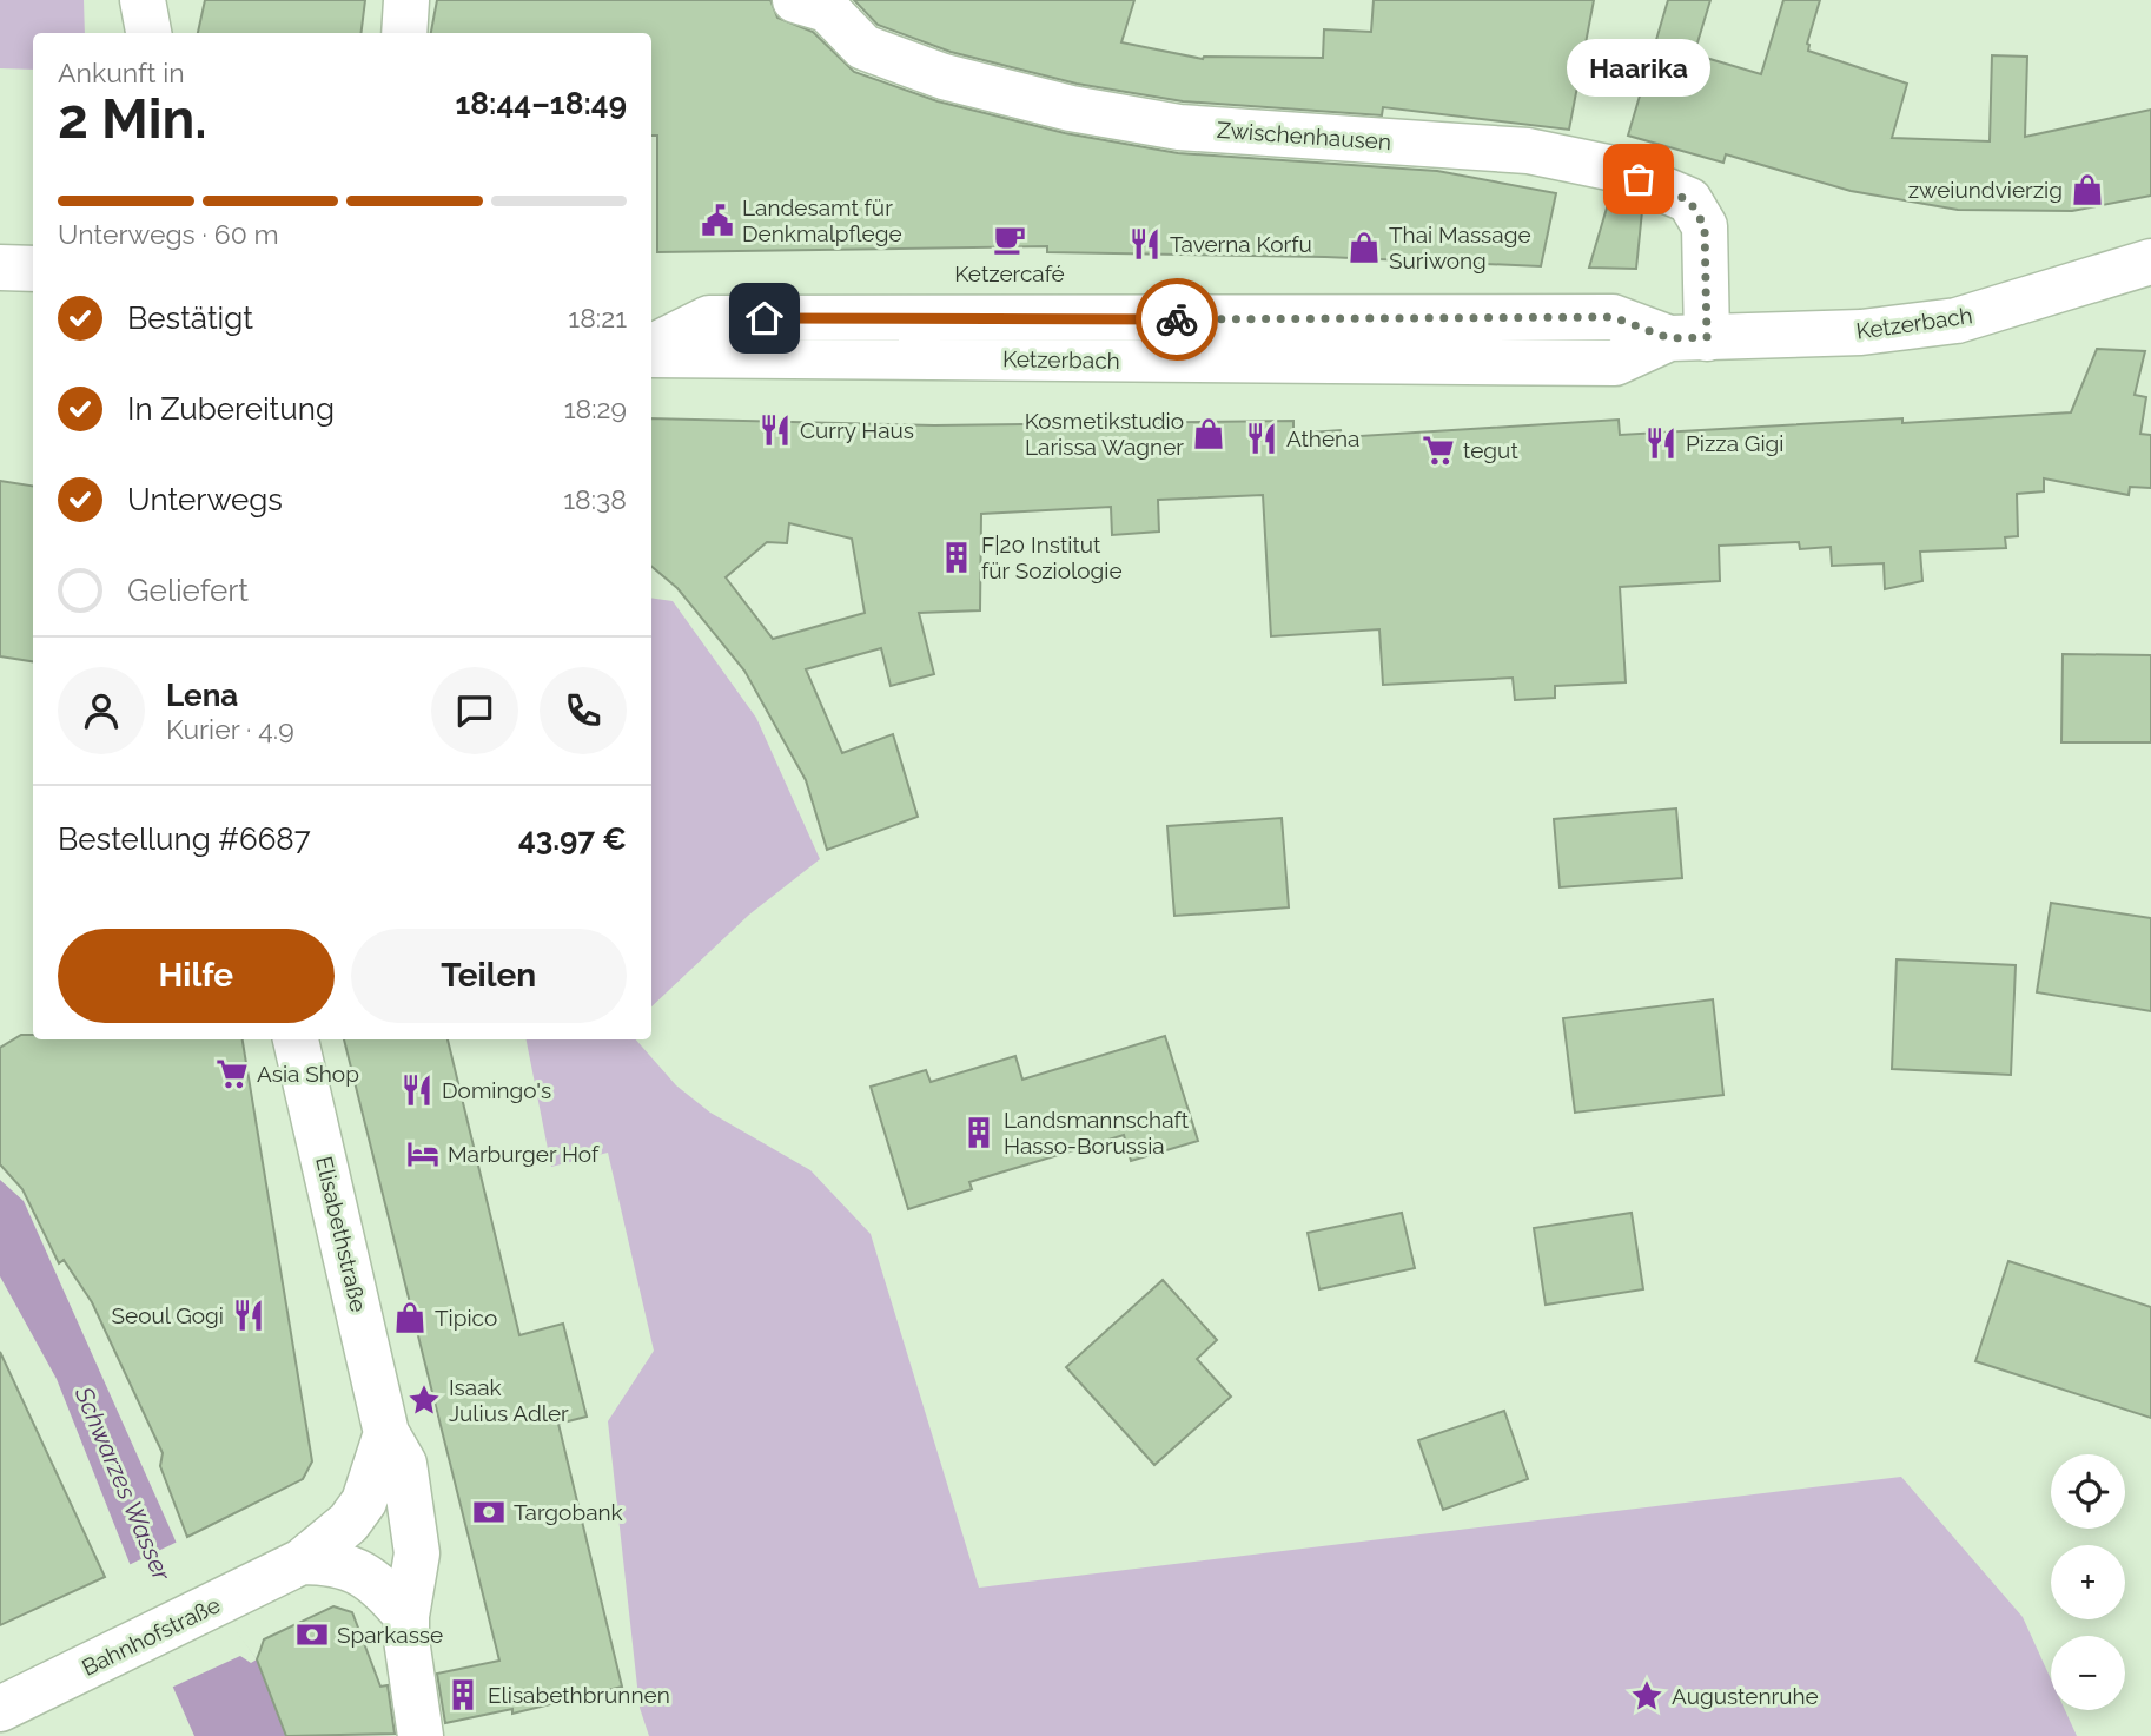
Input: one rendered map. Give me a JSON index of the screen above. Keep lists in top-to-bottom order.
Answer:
{
  "streets": {
    "main road": [
      "Zwischenhausen",
      "Ketzerbach",
      "Elisabethstraße",
      "Bahnhofstraße"
    ]
  },
  "crossings": [
    ["Zwischenhausen", "Ketzerbach"],
    ["Elisabethstraße", "Bahnhofstraße"]
  ],
  "water": ["Schwarzes Wasser"],
  "places": {
    "other": ["Haarika"],
    "shop": [
      "zweiundvierzig",
      "Thai Massage Suriwong",
      "Kosmetikstudio Larissa Wagner",
      "Tipico"
    ],
    "public building": ["Landesamt für Denkmalpflege"],
    "cafe": ["Ketzercafé"],
    "restaurant": [
      "Taverna Korfu",
      "Curry Haus",
      "Athena",
      "Pizza Gigi",
      "Domingo's",
      "Seoul Gogi"
    ],
    "supermarket": ["tegut", "Asia Shop"],
    "building": ["F|20 Institut für Soziologie", "Landsmannschaft Hasso-Borussia", "Elisabethbrunnen"],
    "hotel": ["Marburger Hof"],
    "place": ["Isaak Julius Adler", "Augustenruhe"],
    "bank": ["Targobank", "Sparkasse"]
  },
  "page": {
    "heading": ["2 Min.", "Ankunft in", "18:44–18:49"],
    "panel": [
      "Lena",
      "Kurier · 4.9",
      "Bestellung #6687",
      "43.97 €"
    ],
    "bubble": "Haarika",
    "bar": "Unterwegs · 60 m",
    "list": [
      ["Bestätigt", "18:21"],
      ["In Zubereitung", "18:29"],
      ["Unterwegs", "18:38"],
      "Geliefert"
    ],
    "buttons": ["Hilfe", "Teilen"],
    "map_buttons": ["+", "−"]
  }
}
